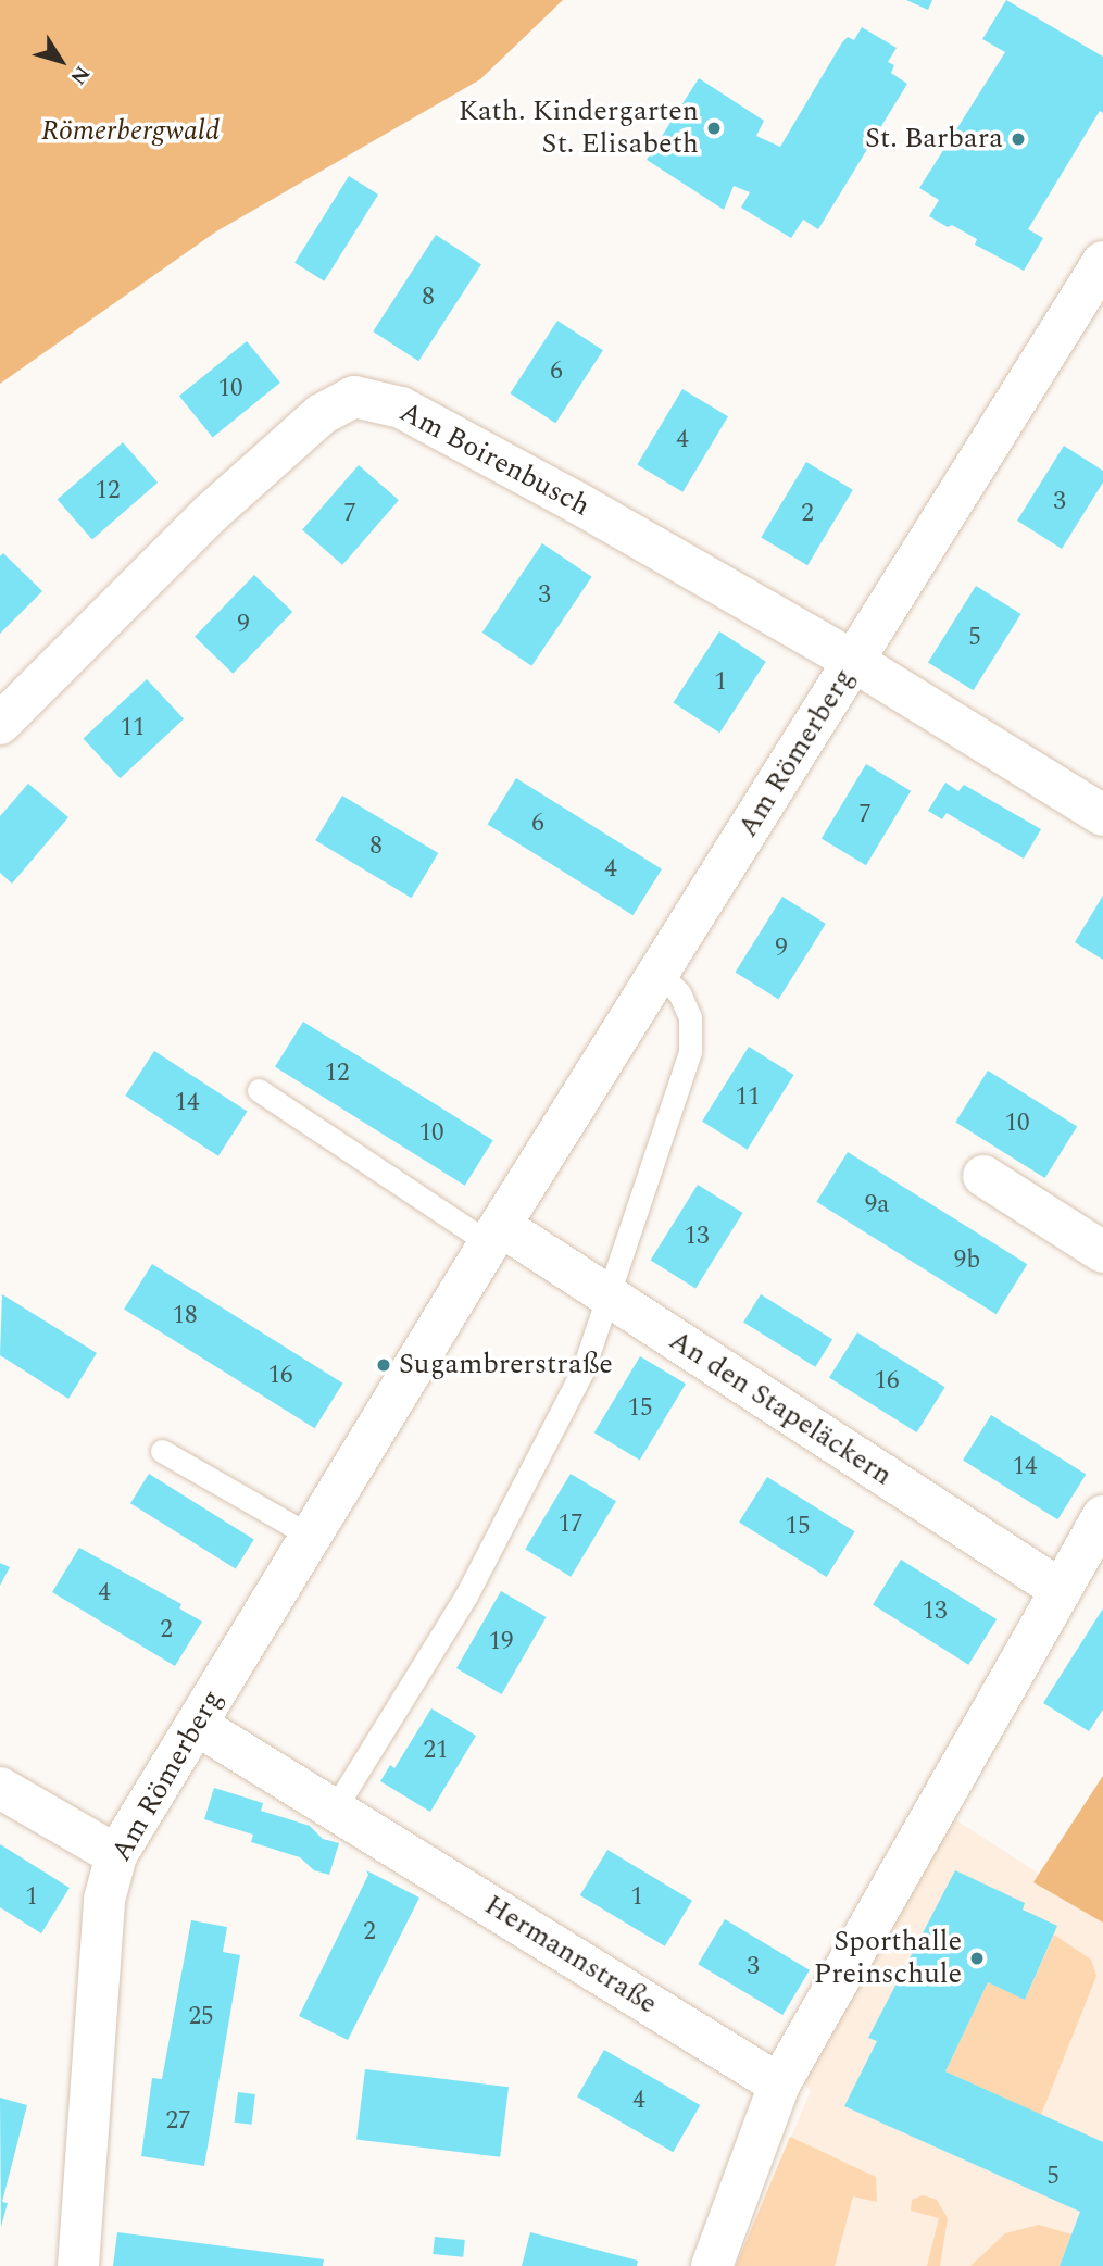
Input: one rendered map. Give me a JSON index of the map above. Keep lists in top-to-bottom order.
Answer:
{
  "streets": {
    "street": [
      "Am Boirenbusch",
      "Am Römerberg",
      "An den Stapeläckern",
      "Hermannstraße"
    ]
  },
  "crossings": [
    ["Am Boirenbusch", "Am Römerberg"],
    ["Am Römerberg", "An den Stapeläckern"],
    ["Am Römerberg", "Hermannstraße"]
  ],
  "parks": ["Römerbergwald"],
  "places": [
    "Kath. Kindergarten St. Elisabeth",
    "St. Barbara",
    "Sugambrerstraße",
    "Sporthalle Preinschule"
  ],
  "house_numbers": [
    "8",
    "6",
    "10",
    "4",
    "12",
    "3",
    "7",
    "2",
    "3",
    "9",
    "5",
    "1",
    "11",
    "7",
    "6",
    "8",
    "4",
    "9",
    "12",
    "11",
    "14",
    "10",
    "10",
    "9a",
    "13",
    "9b",
    "18",
    "16",
    "16",
    "15",
    "14",
    "17",
    "15",
    "4",
    "13",
    "2",
    "19",
    "21",
    "1",
    "1",
    "2",
    "3",
    "25",
    "4",
    "27",
    "5"
  ],
  "north": "bottom right"
}
